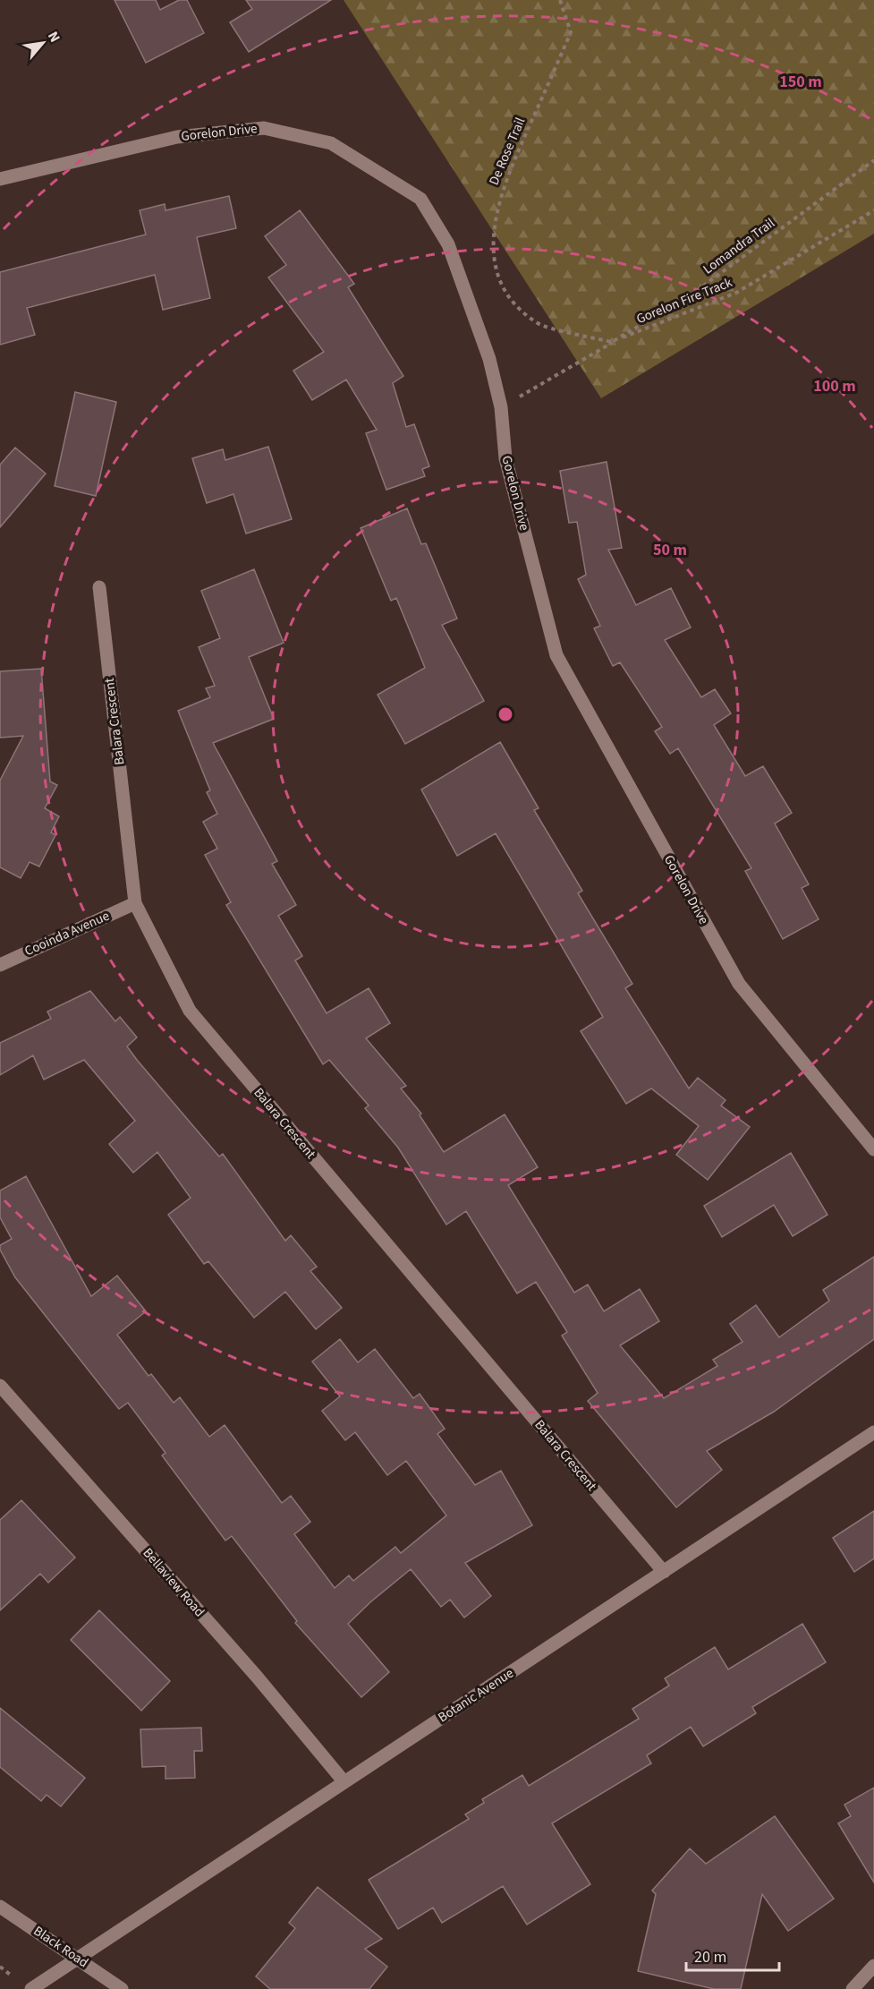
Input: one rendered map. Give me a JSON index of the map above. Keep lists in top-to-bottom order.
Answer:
{
  "streets": {
    "street": [
      "Gorelon Drive",
      "Balara Crescent",
      "Cooinda Avenue",
      "Bellaview Road",
      "Botanic Avenue",
      "Black Road"
    ],
    "path": ["De Rose Trail", "Lomandra Trail", "Gorelon Fire Track"]
  },
  "crossings": [
    ["Gorelon Drive", "Gorelon Fire Track"],
    ["De Rose Trail", "Lomandra Trail"],
    ["De Rose Trail", "Gorelon Fire Track"],
    ["Lomandra Trail", "Gorelon Fire Track"],
    ["Balara Crescent", "Cooinda Avenue"],
    ["Balara Crescent", "Botanic Avenue"],
    ["Bellaview Road", "Botanic Avenue"],
    ["Botanic Avenue", "Black Road"]
  ],
  "scale_bar": "20 m",
  "north": "top right",
  "rings": ["150 m", "100 m", "50 m"]
}
